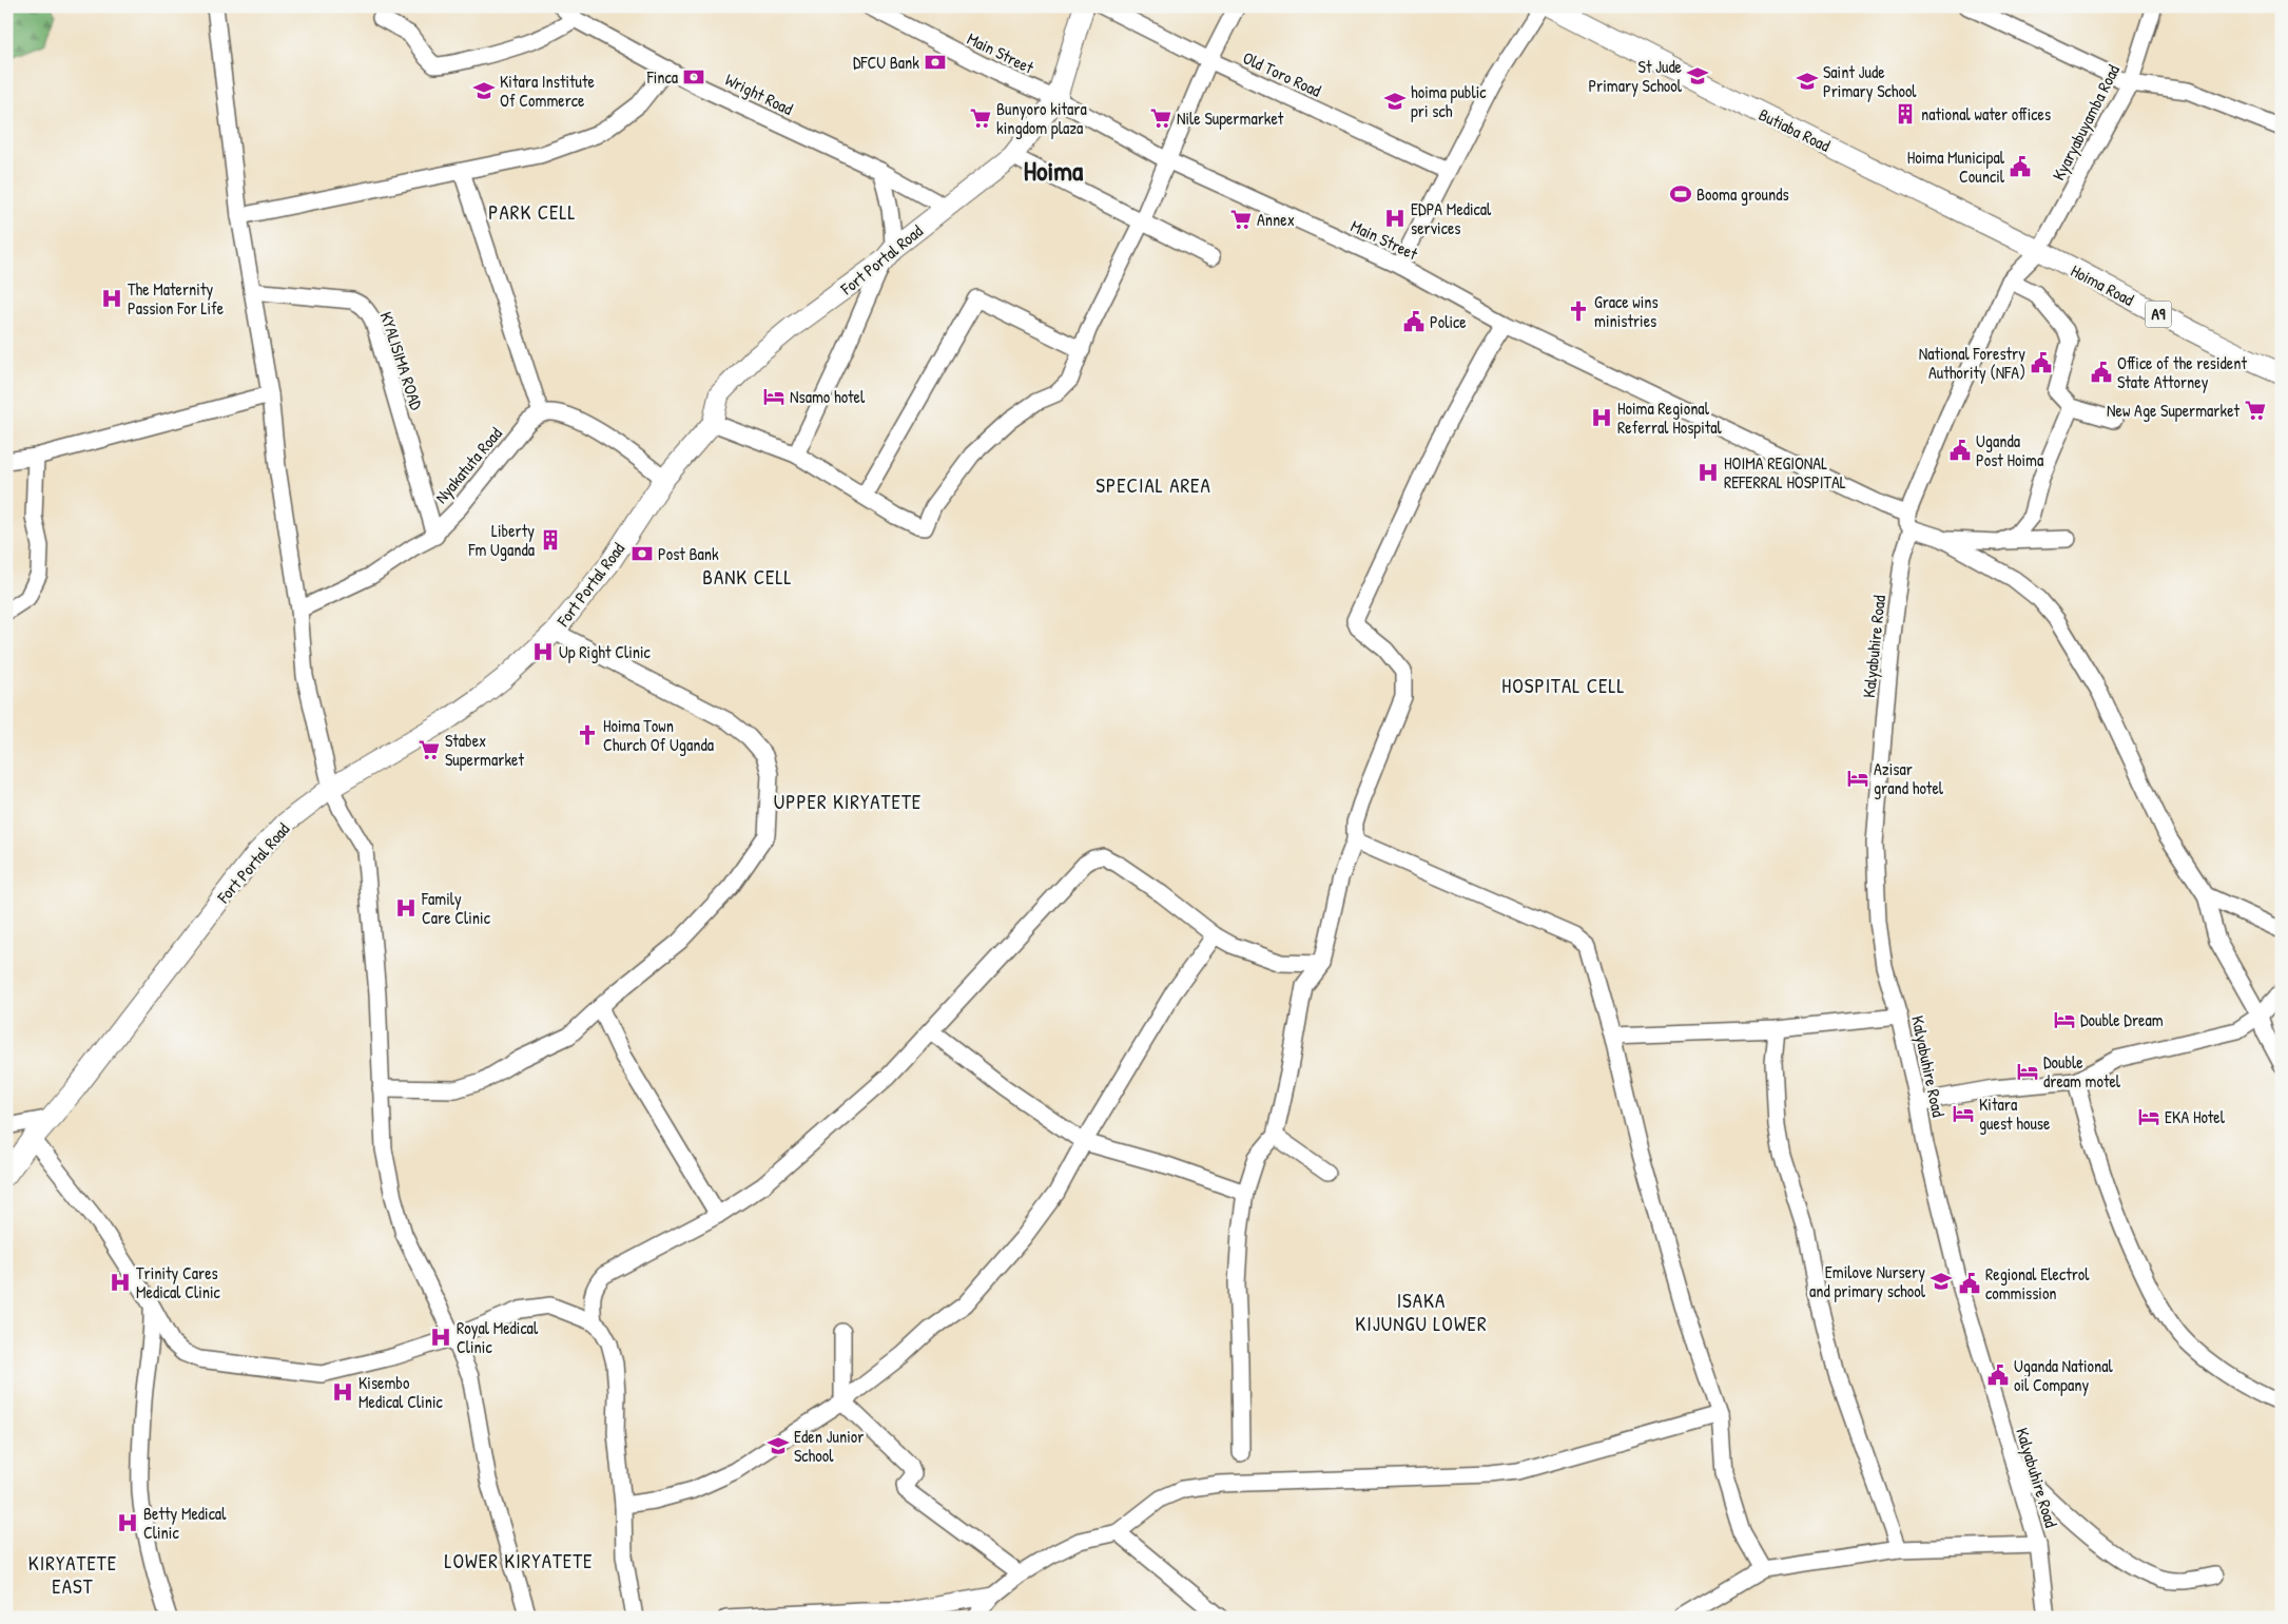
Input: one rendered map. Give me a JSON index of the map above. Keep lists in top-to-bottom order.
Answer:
{
  "streets": {
    "main road": [
      "Butiaba Road",
      "Fort Portal Road",
      "Hoima Road",
      "A9"
    ],
    "street": [
      "Main Street",
      "Old Toro Road",
      "Wright Road",
      "Kyaryabuyamba Road",
      "KYALISIMA ROAD",
      "Nyakatuta Road",
      "Kalyabuhire Road"
    ]
  },
  "crossings": [
    ["Main Street", "Fort Portal Road"],
    ["Main Street", "Kalyabuhire Road"],
    ["Wright Road", "Fort Portal Road"],
    ["Kyaryabuyamba Road", "Butiaba Road"],
    ["Kyaryabuyamba Road", "Hoima Road"],
    ["Kyaryabuyamba Road", "Kalyabuhire Road"],
    ["Butiaba Road", "Hoima Road"],
    ["KYALISIMA ROAD", "Nyakatuta Road"]
  ],
  "districts": [
    "Hoima",
    "PARK CELL",
    "SPECIAL AREA",
    "BANK CELL",
    "HOSPITAL CELL",
    "UPPER KIRYATETE",
    "ISAKA KIJUNGU LOWER",
    "LOWER KIRYATETE",
    "KIRYATETE EAST"
  ],
  "places": {
    "bank": ["DFCU Bank", "Finca", "Post Bank"],
    "school or university": [
      "St Jude Primary School",
      "Saint Jude Primary School",
      "Kitara Institute Of Commerce",
      "hoima public pri sch",
      "Emilove Nursery and primary school",
      "Eden Junior School"
    ],
    "building": ["national water offices", "Liberty Fm Uganda"],
    "supermarket": [
      "Bunyoro kitara kingdom plaza",
      "Nile Supermarket",
      "Annex",
      "New Age Supermarket",
      "Stabex Supermarket"
    ],
    "public building": [
      "Hoima Municipal Council",
      "Police",
      "National Forestry Authority (NFA)",
      "Office of the resident State Attorney",
      "Uganda Post Hoima",
      "Regional Electrol commission",
      "Uganda National oil Company"
    ],
    "sports": ["Booma grounds"],
    "hospital": [
      "EDPA Medical services",
      "The Maternity Passion For Life",
      "Hoima Regional Referral Hospital",
      "HOIMA REGIONAL REFERRAL HOSPITAL",
      "Up Right Clinic",
      "Family Care Clinic",
      "Trinity Cares Medical Clinic",
      "Royal Medical Clinic",
      "Kisembo Medical Clinic",
      "Betty Medical Clinic"
    ],
    "church": ["Grace wins ministries", "Hoima Town Church Of Uganda"],
    "hotel": [
      "Nsamo hotel",
      "Azisar grand hotel",
      "Double Dream",
      "Double dream motel",
      "Kitara guest house",
      "EKA Hotel"
    ]
  }
}
